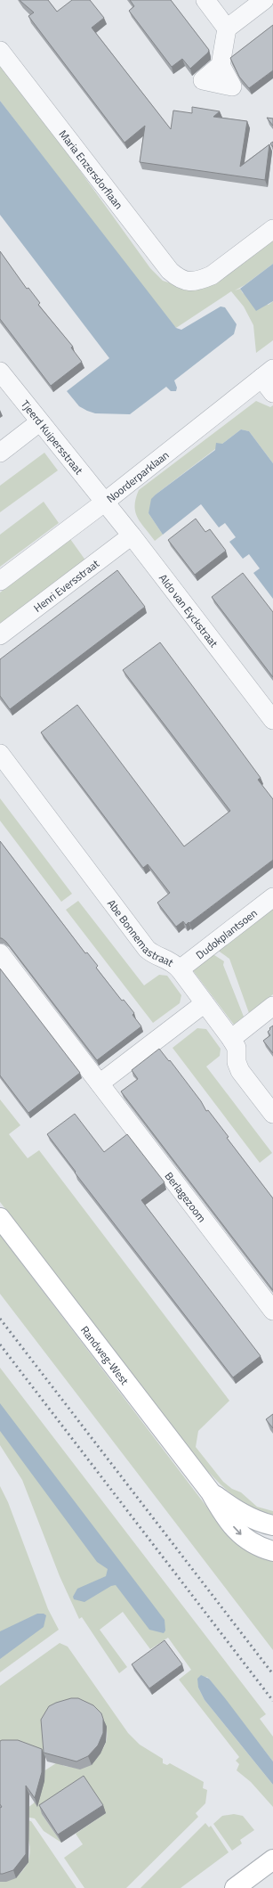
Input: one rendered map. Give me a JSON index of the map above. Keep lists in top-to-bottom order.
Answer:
{
  "streets": {
    "main road": ["Randweg-West"],
    "street": [
      "Maria Enzersdorflaan",
      "Tjeerd Kuipersstraat",
      "Noorderparklaan",
      "Henri Eversstraat",
      "Aldo van Eyckstraat",
      "Abe Bonnemastraat",
      "Dudokplantsoen",
      "Berlagezoom"
    ]
  },
  "crossings": [
    ["Tjeerd Kuipersstraat", "Noorderparklaan"],
    ["Tjeerd Kuipersstraat", "Aldo van Eyckstraat"],
    ["Noorderparklaan", "Aldo van Eyckstraat"],
    ["Henri Eversstraat", "Aldo van Eyckstraat"],
    ["Abe Bonnemastraat", "Dudokplantsoen"]
  ]
}
